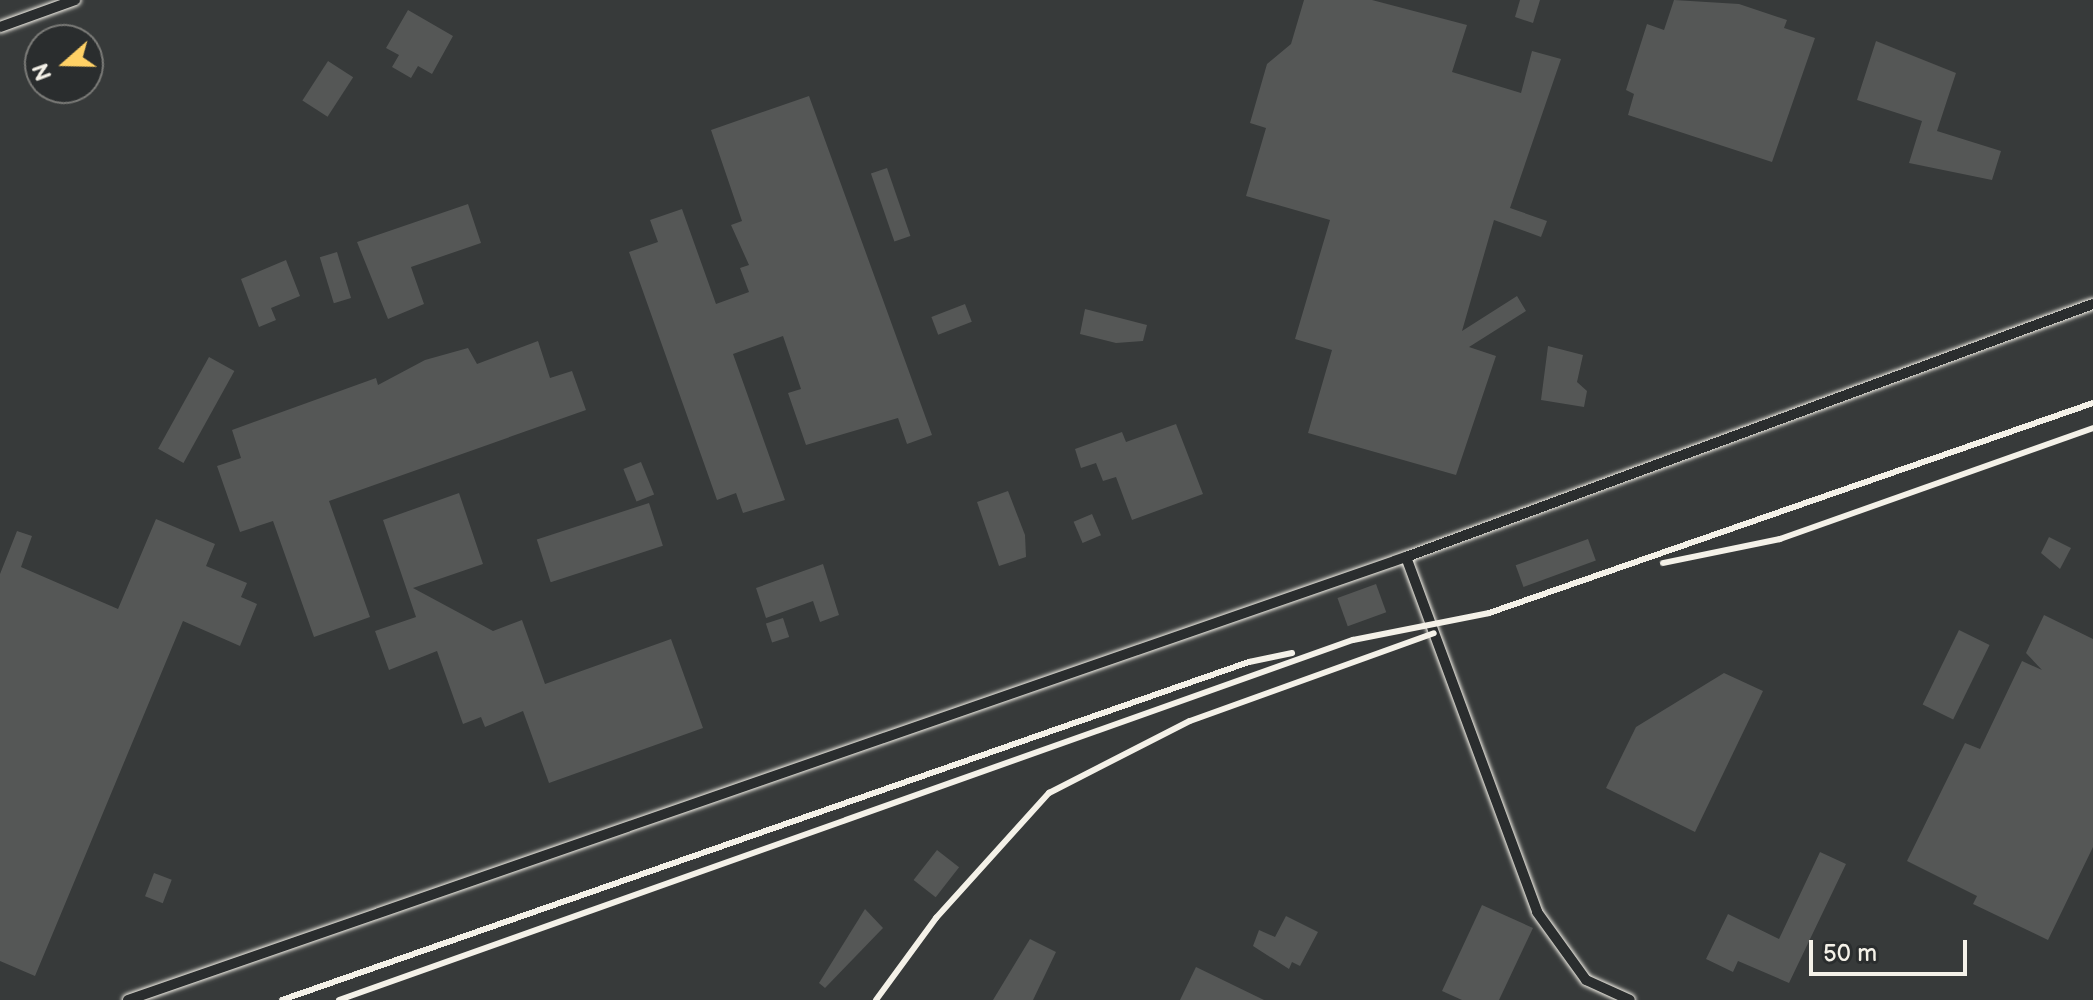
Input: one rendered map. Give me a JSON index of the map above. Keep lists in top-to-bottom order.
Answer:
{
  "scale_bar": "50 m",
  "north": "left"
}
